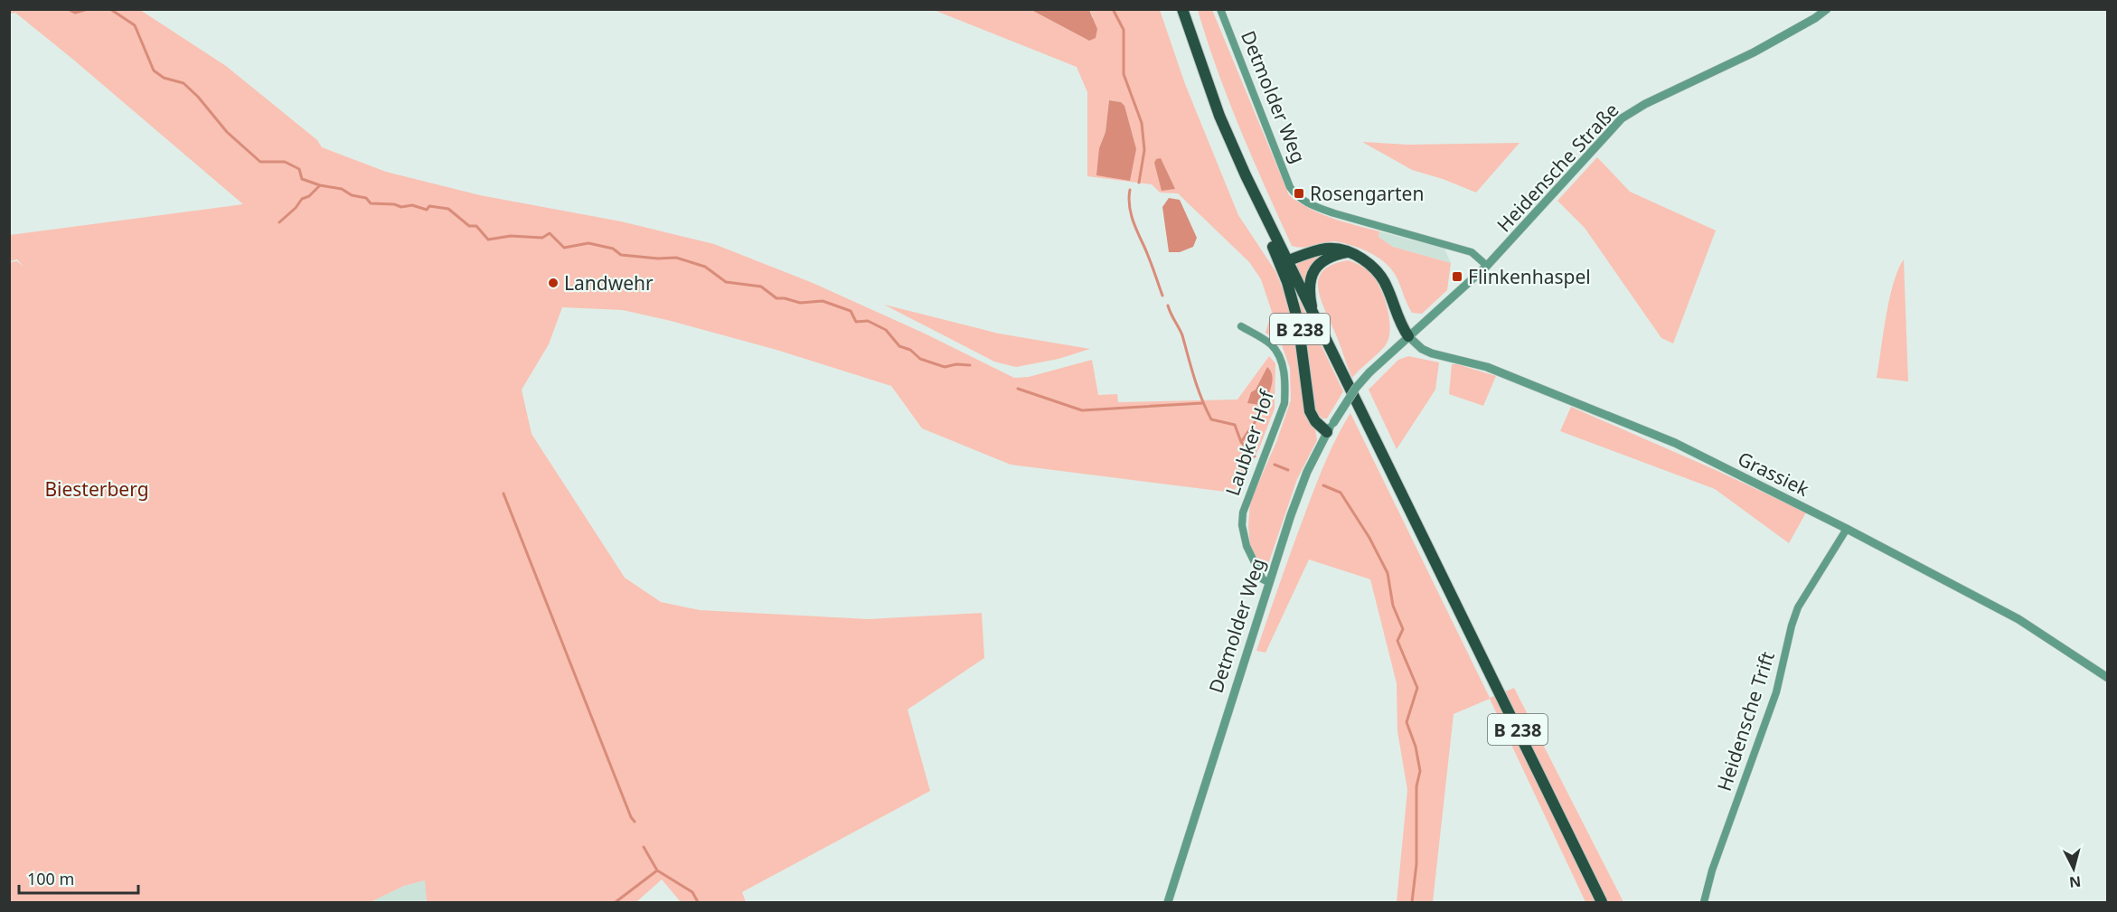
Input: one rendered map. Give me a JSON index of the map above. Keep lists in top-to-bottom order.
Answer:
{
  "streets": {
    "main road": ["B 238"],
    "street": [
      "Detmolder Weg",
      "Heidensche Straße",
      "Laubker Hof",
      "Grassiek",
      "Heidensche Trift"
    ]
  },
  "crossings": [
    ["Detmolder Weg", "Heidensche Straße"],
    ["Detmolder Weg", "B 238"],
    ["Detmolder Weg", "Laubker Hof"],
    ["Heidensche Straße", "Grassiek"],
    ["Grassiek", "Heidensche Trift"]
  ],
  "parks": ["Biesterberg"],
  "places": {
    "transit": ["Rosengarten", "Flinkenhaspel"],
    "other": ["Landwehr"]
  },
  "scale_bar": "100 m",
  "north": "bottom"
}
